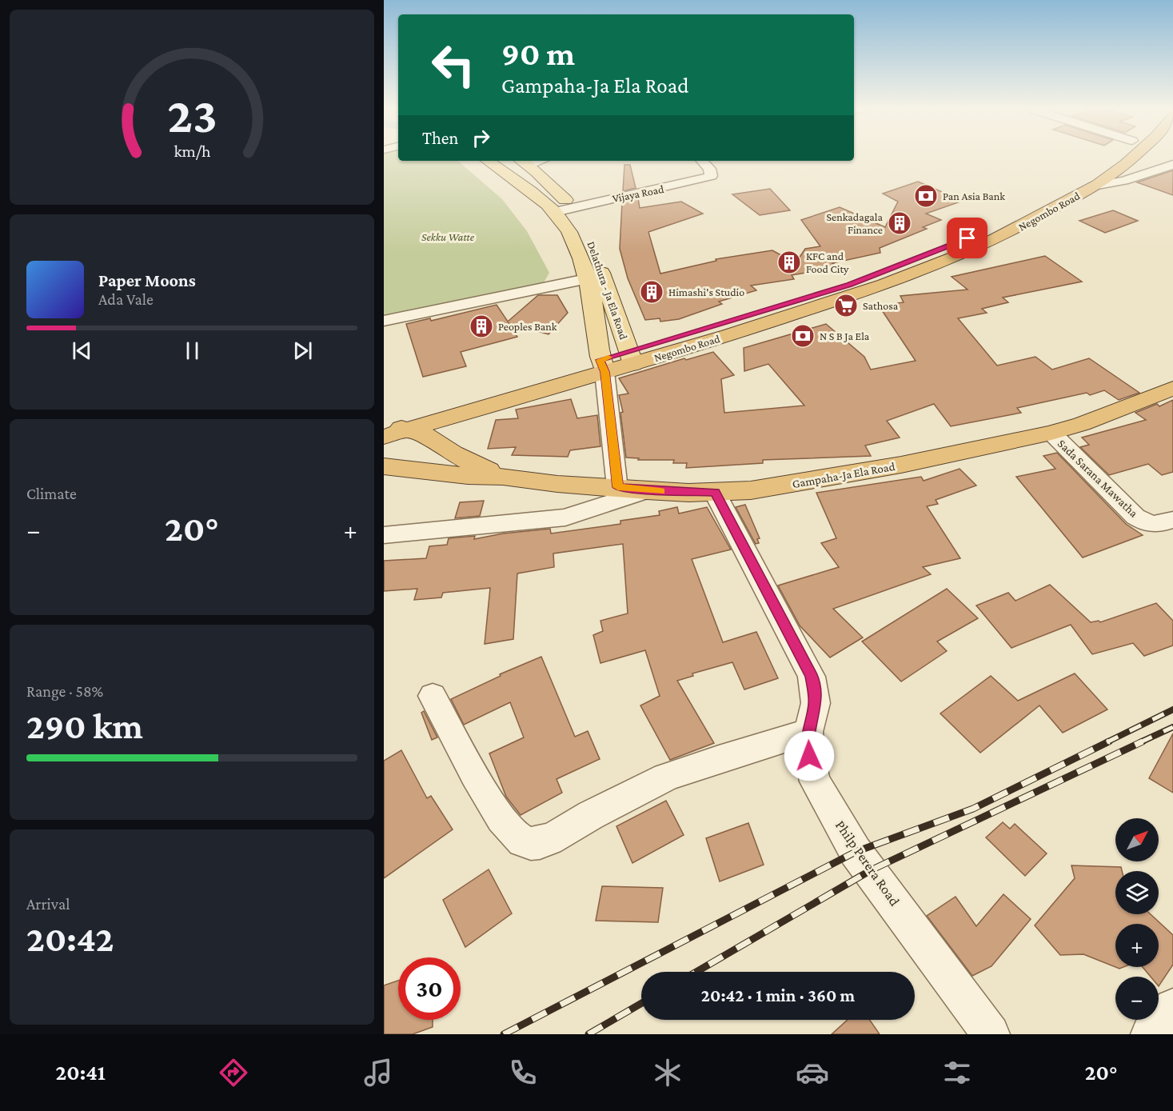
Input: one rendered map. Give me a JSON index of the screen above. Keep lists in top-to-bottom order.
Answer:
{
  "streets": {
    "highway": ["Negombo Road", "Gampaha-Ja Ela Road"],
    "main road": ["Delathura - Ja Ela Road"],
    "street": ["Vijaya Road", "Sada Sarana Mawatha", "Philp Perera Road"]
  },
  "crossings": [
    ["Vijaya Road", "Delathura - Ja Ela Road"],
    ["Negombo Road", "Delathura - Ja Ela Road"],
    ["Negombo Road", "Gampaha-Ja Ela Road"],
    ["Gampaha-Ja Ela Road", "Sada Sarana Mawatha"],
    ["Gampaha-Ja Ela Road", "Philp Perera Road"]
  ],
  "parks": ["Sekku Watte"],
  "places": {
    "bank": ["Pan Asia Bank", "N S B Ja Ela"],
    "building": [
      "Senkadagala Finance",
      "KFC and Food City",
      "Himashi's Studio",
      "Peoples Bank"
    ],
    "supermarket": ["Sathosa"]
  },
  "north": "top right",
  "page": {
    "turn": ["90 m", "Gampaha-Ja Ela Road"],
    "then": "Then",
    "song": ["Paper Moons", "Ada Vale"],
    "tile": [
      "Climate",
      ["Range · 58%", "290 km"],
      ["Arrival", "20:42"]
    ],
    "heat": ["−", "20°", "+"],
    "map_buttons": ["+", "−"],
    "limit": "30",
    "trip": "20:42 · 1 min · 360 m",
    "tabs": ["20:41", "20°"],
    "gauge": ["23", "km/h"]
  }
}
